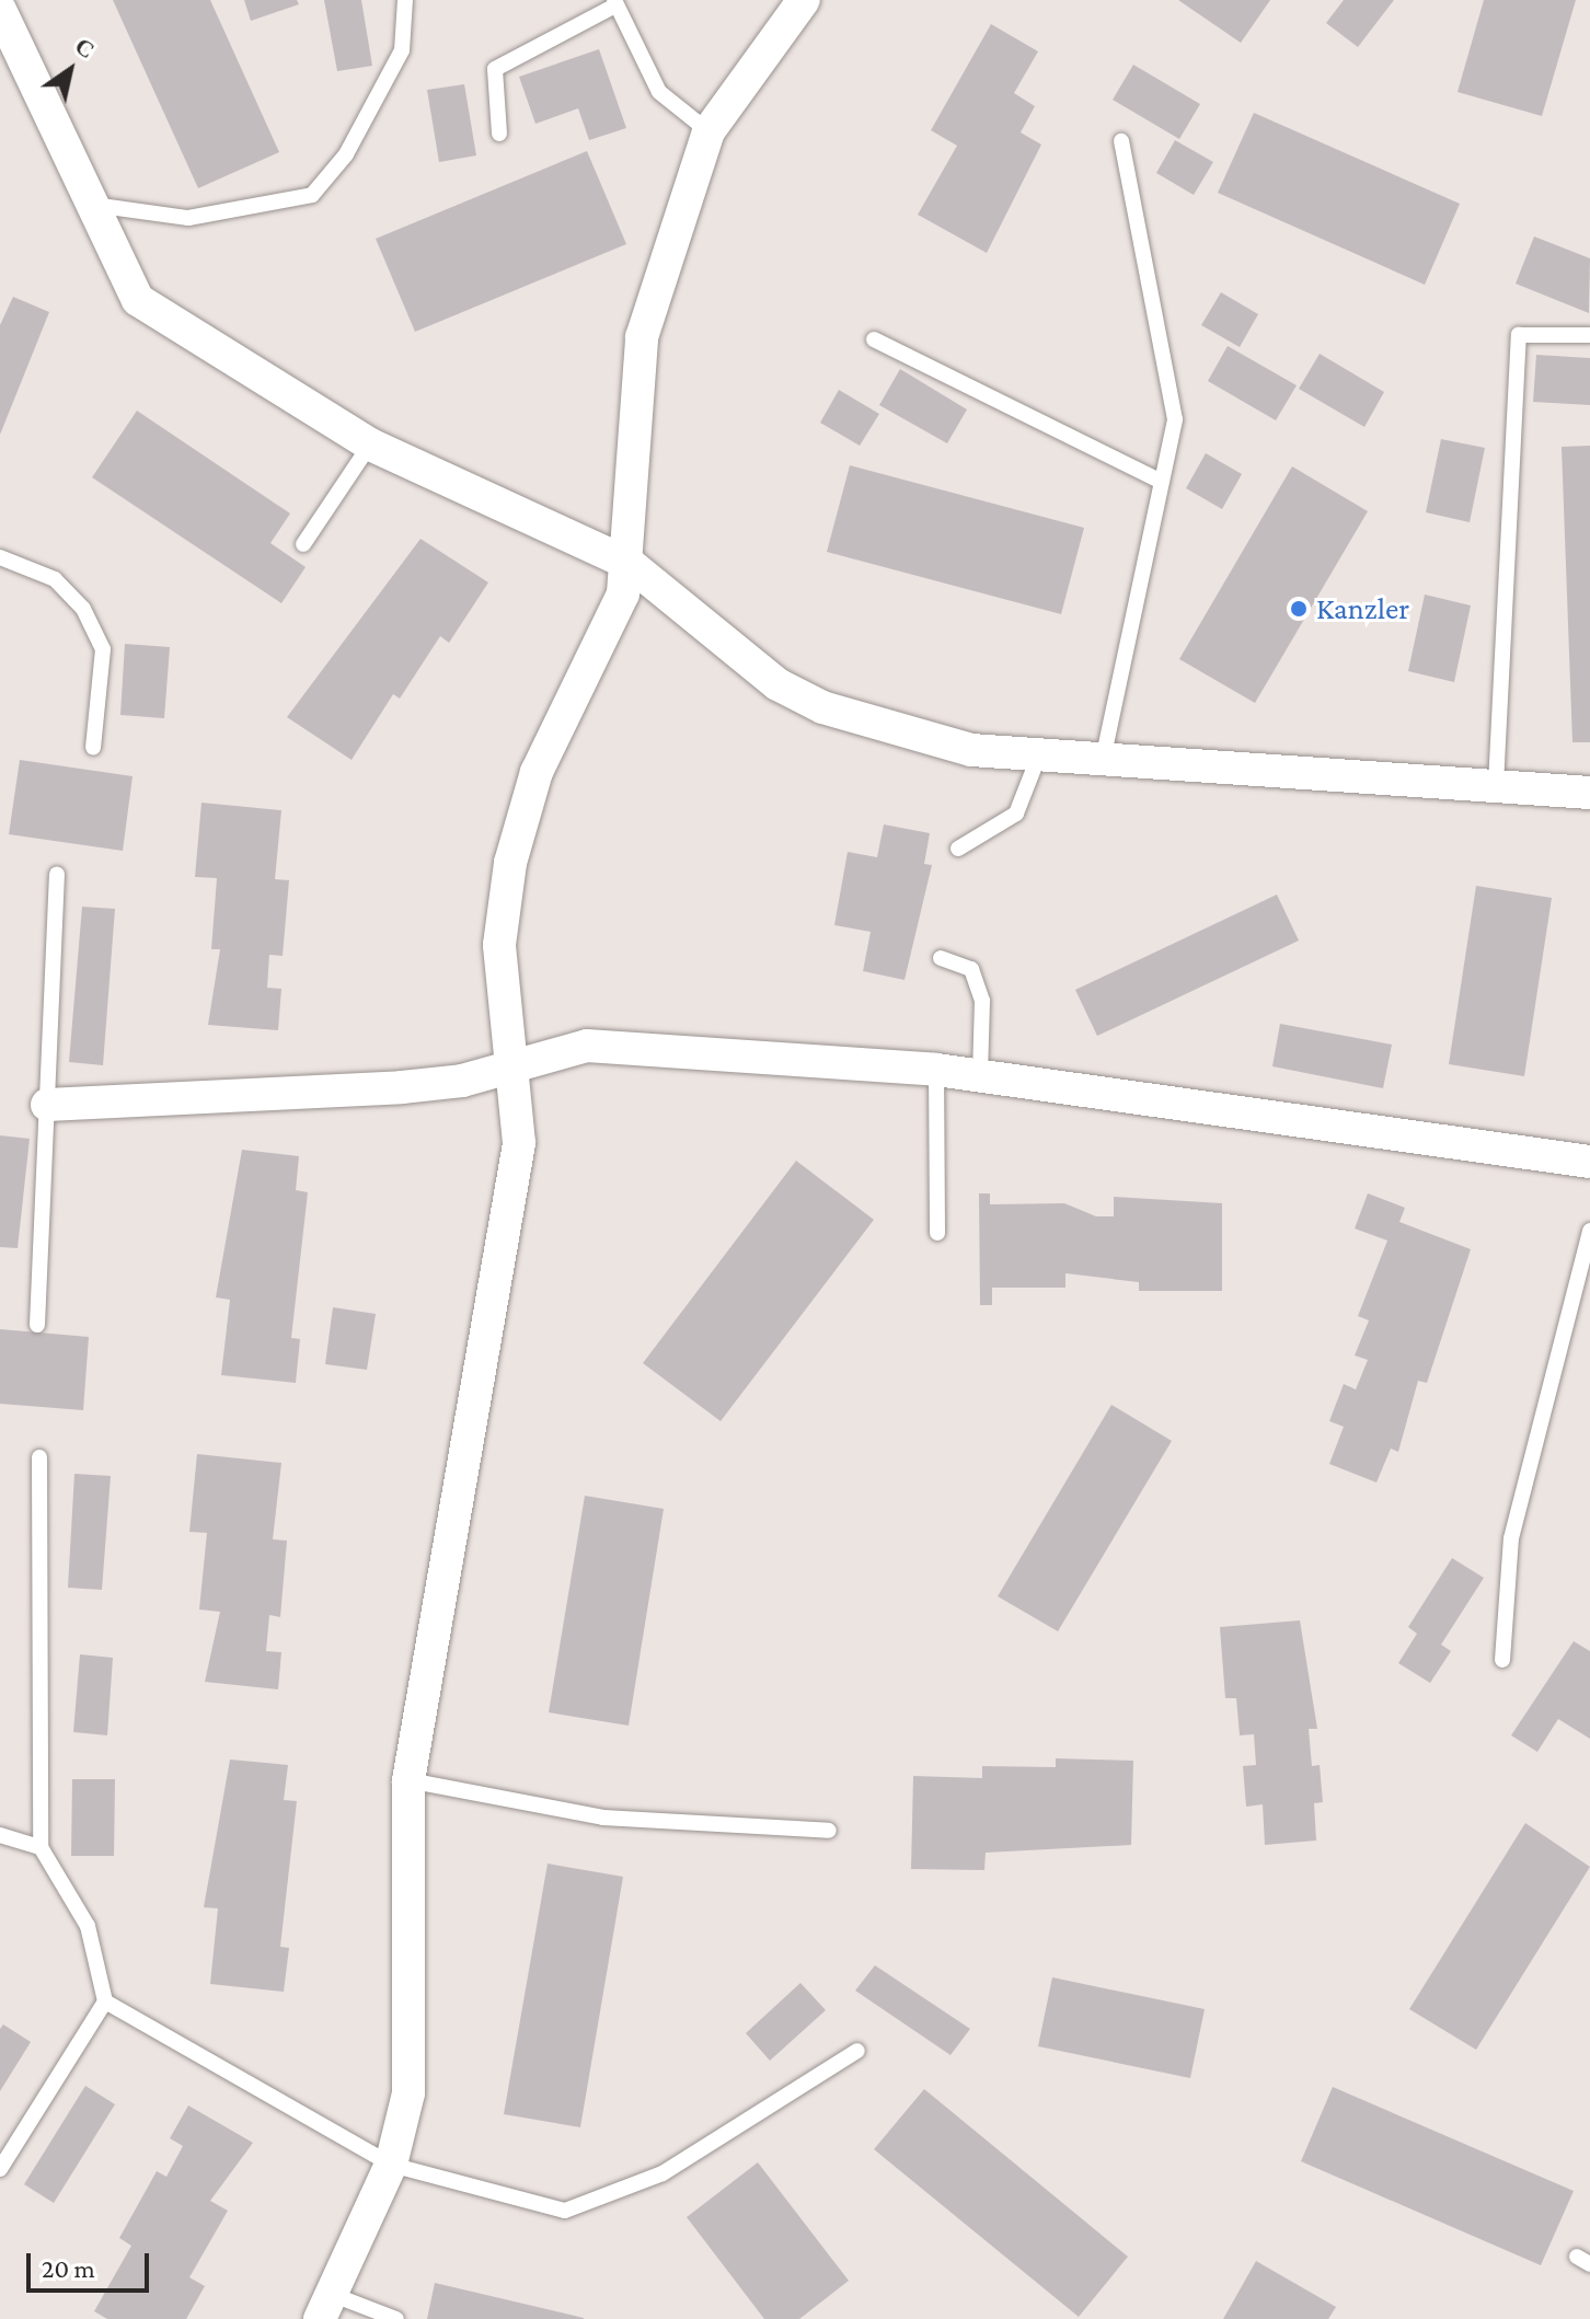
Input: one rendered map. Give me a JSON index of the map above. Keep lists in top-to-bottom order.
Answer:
{
  "places": ["Kanzler"],
  "scale_bar": "20 m",
  "north": "top right"
}
